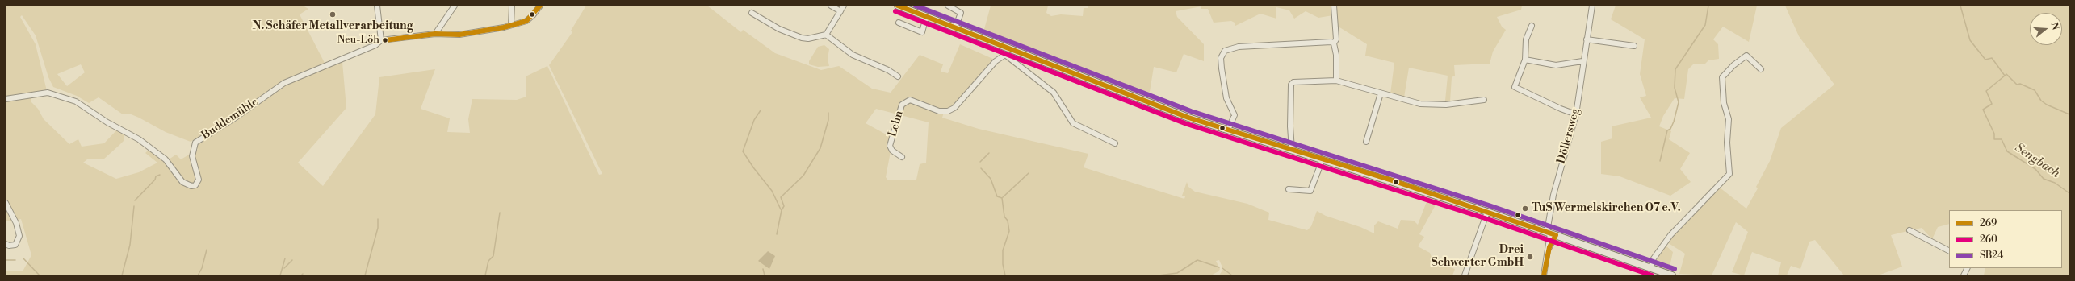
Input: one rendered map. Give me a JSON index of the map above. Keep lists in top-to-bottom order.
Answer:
{
  "streets": {
    "street": ["Buddemühle", "Lehn", "Döllersweg"]
  },
  "water": ["Sengbach"],
  "places": [
    "N. Schäfer Metallverarbeitung",
    "Neu-Löh",
    "TuS Wermelskirchen 07 e.V.",
    "Drei Schwerter GmbH"
  ],
  "lines": ["transit line 269", "transit line SB24", "transit line 260"],
  "legend": ["269", "260", "SB24"],
  "north": "right"
}
